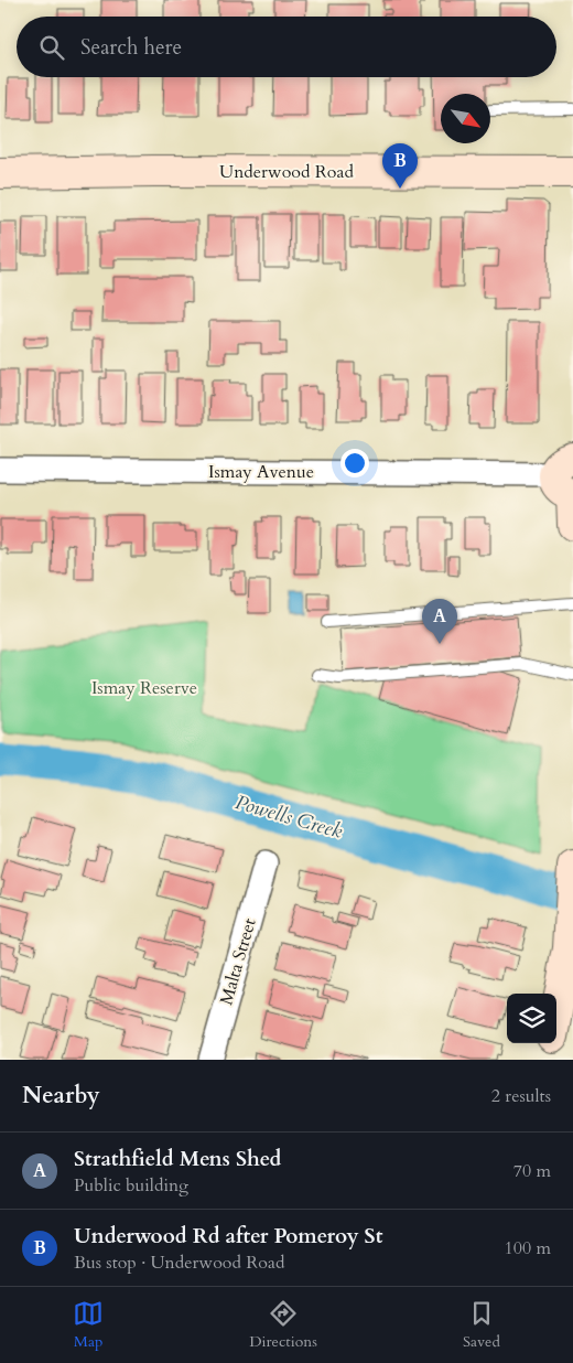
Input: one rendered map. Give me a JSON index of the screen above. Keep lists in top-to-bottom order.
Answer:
{
  "streets": {
    "main road": ["Underwood Road"],
    "street": ["Ismay Avenue", "Malta Street"]
  },
  "water": ["Powells Creek"],
  "parks": ["Ismay Reserve"],
  "north": "bottom right",
  "page": {
    "search": "Search here",
    "pins": ["B", "A"],
    "heading": ["Nearby", "2 results"],
    "list": [
      {
        "mark": "A",
        "name": "Strathfield Mens Shed",
        "note": "Public building",
        "value": "70 m"
      },
      {
        "mark": "B",
        "name": "Underwood Rd after Pomeroy St",
        "note": "Bus stop · Underwood Road",
        "value": "100 m"
      }
    ],
    "nav": ["Map", "Directions", "Saved"]
  }
}
